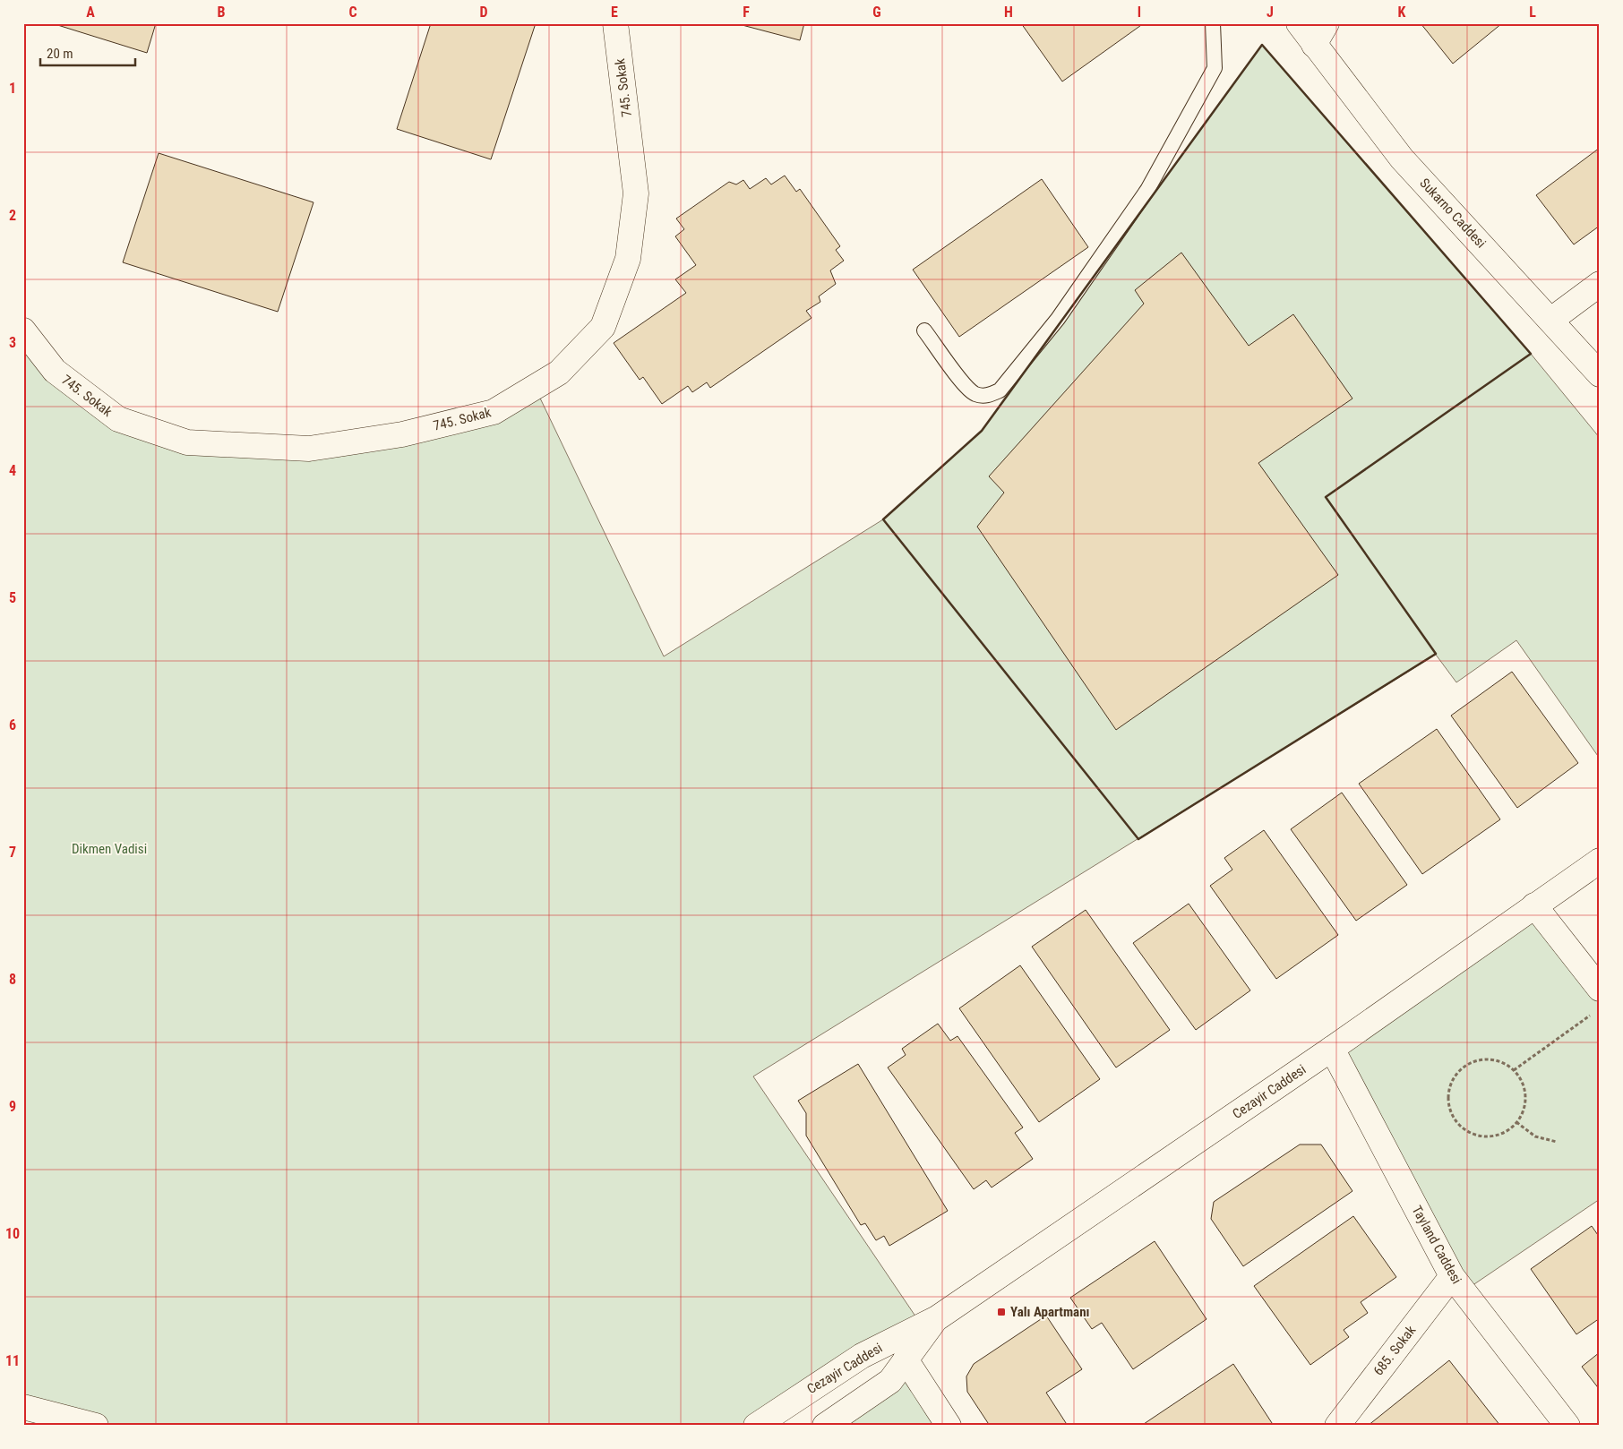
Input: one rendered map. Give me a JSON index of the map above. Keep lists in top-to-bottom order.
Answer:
{
  "streets": {
    "street": [
      "745. Sokak",
      "Sukarno Caddesi",
      "Cezayir Caddesi",
      "Tayland Caddesi",
      "685. Sokak"
    ]
  },
  "crossings": [
    ["Cezayir Caddesi", "Tayland Caddesi"],
    ["Tayland Caddesi", "685. Sokak"]
  ],
  "parks": ["Dikmen Vadisi"],
  "places": {
    "transit": ["Yalı Apartmanı"]
  },
  "scale_bar": "20 m",
  "grid": {
    "columns": [
      "A",
      "B",
      "C",
      "D",
      "E",
      "F",
      "G",
      "H",
      "I",
      "J",
      "K",
      "L"
    ],
    "rows": [
      "1",
      "2",
      "3",
      "4",
      "5",
      "6",
      "7",
      "8",
      "9",
      "10",
      "11"
    ]
  }
}
